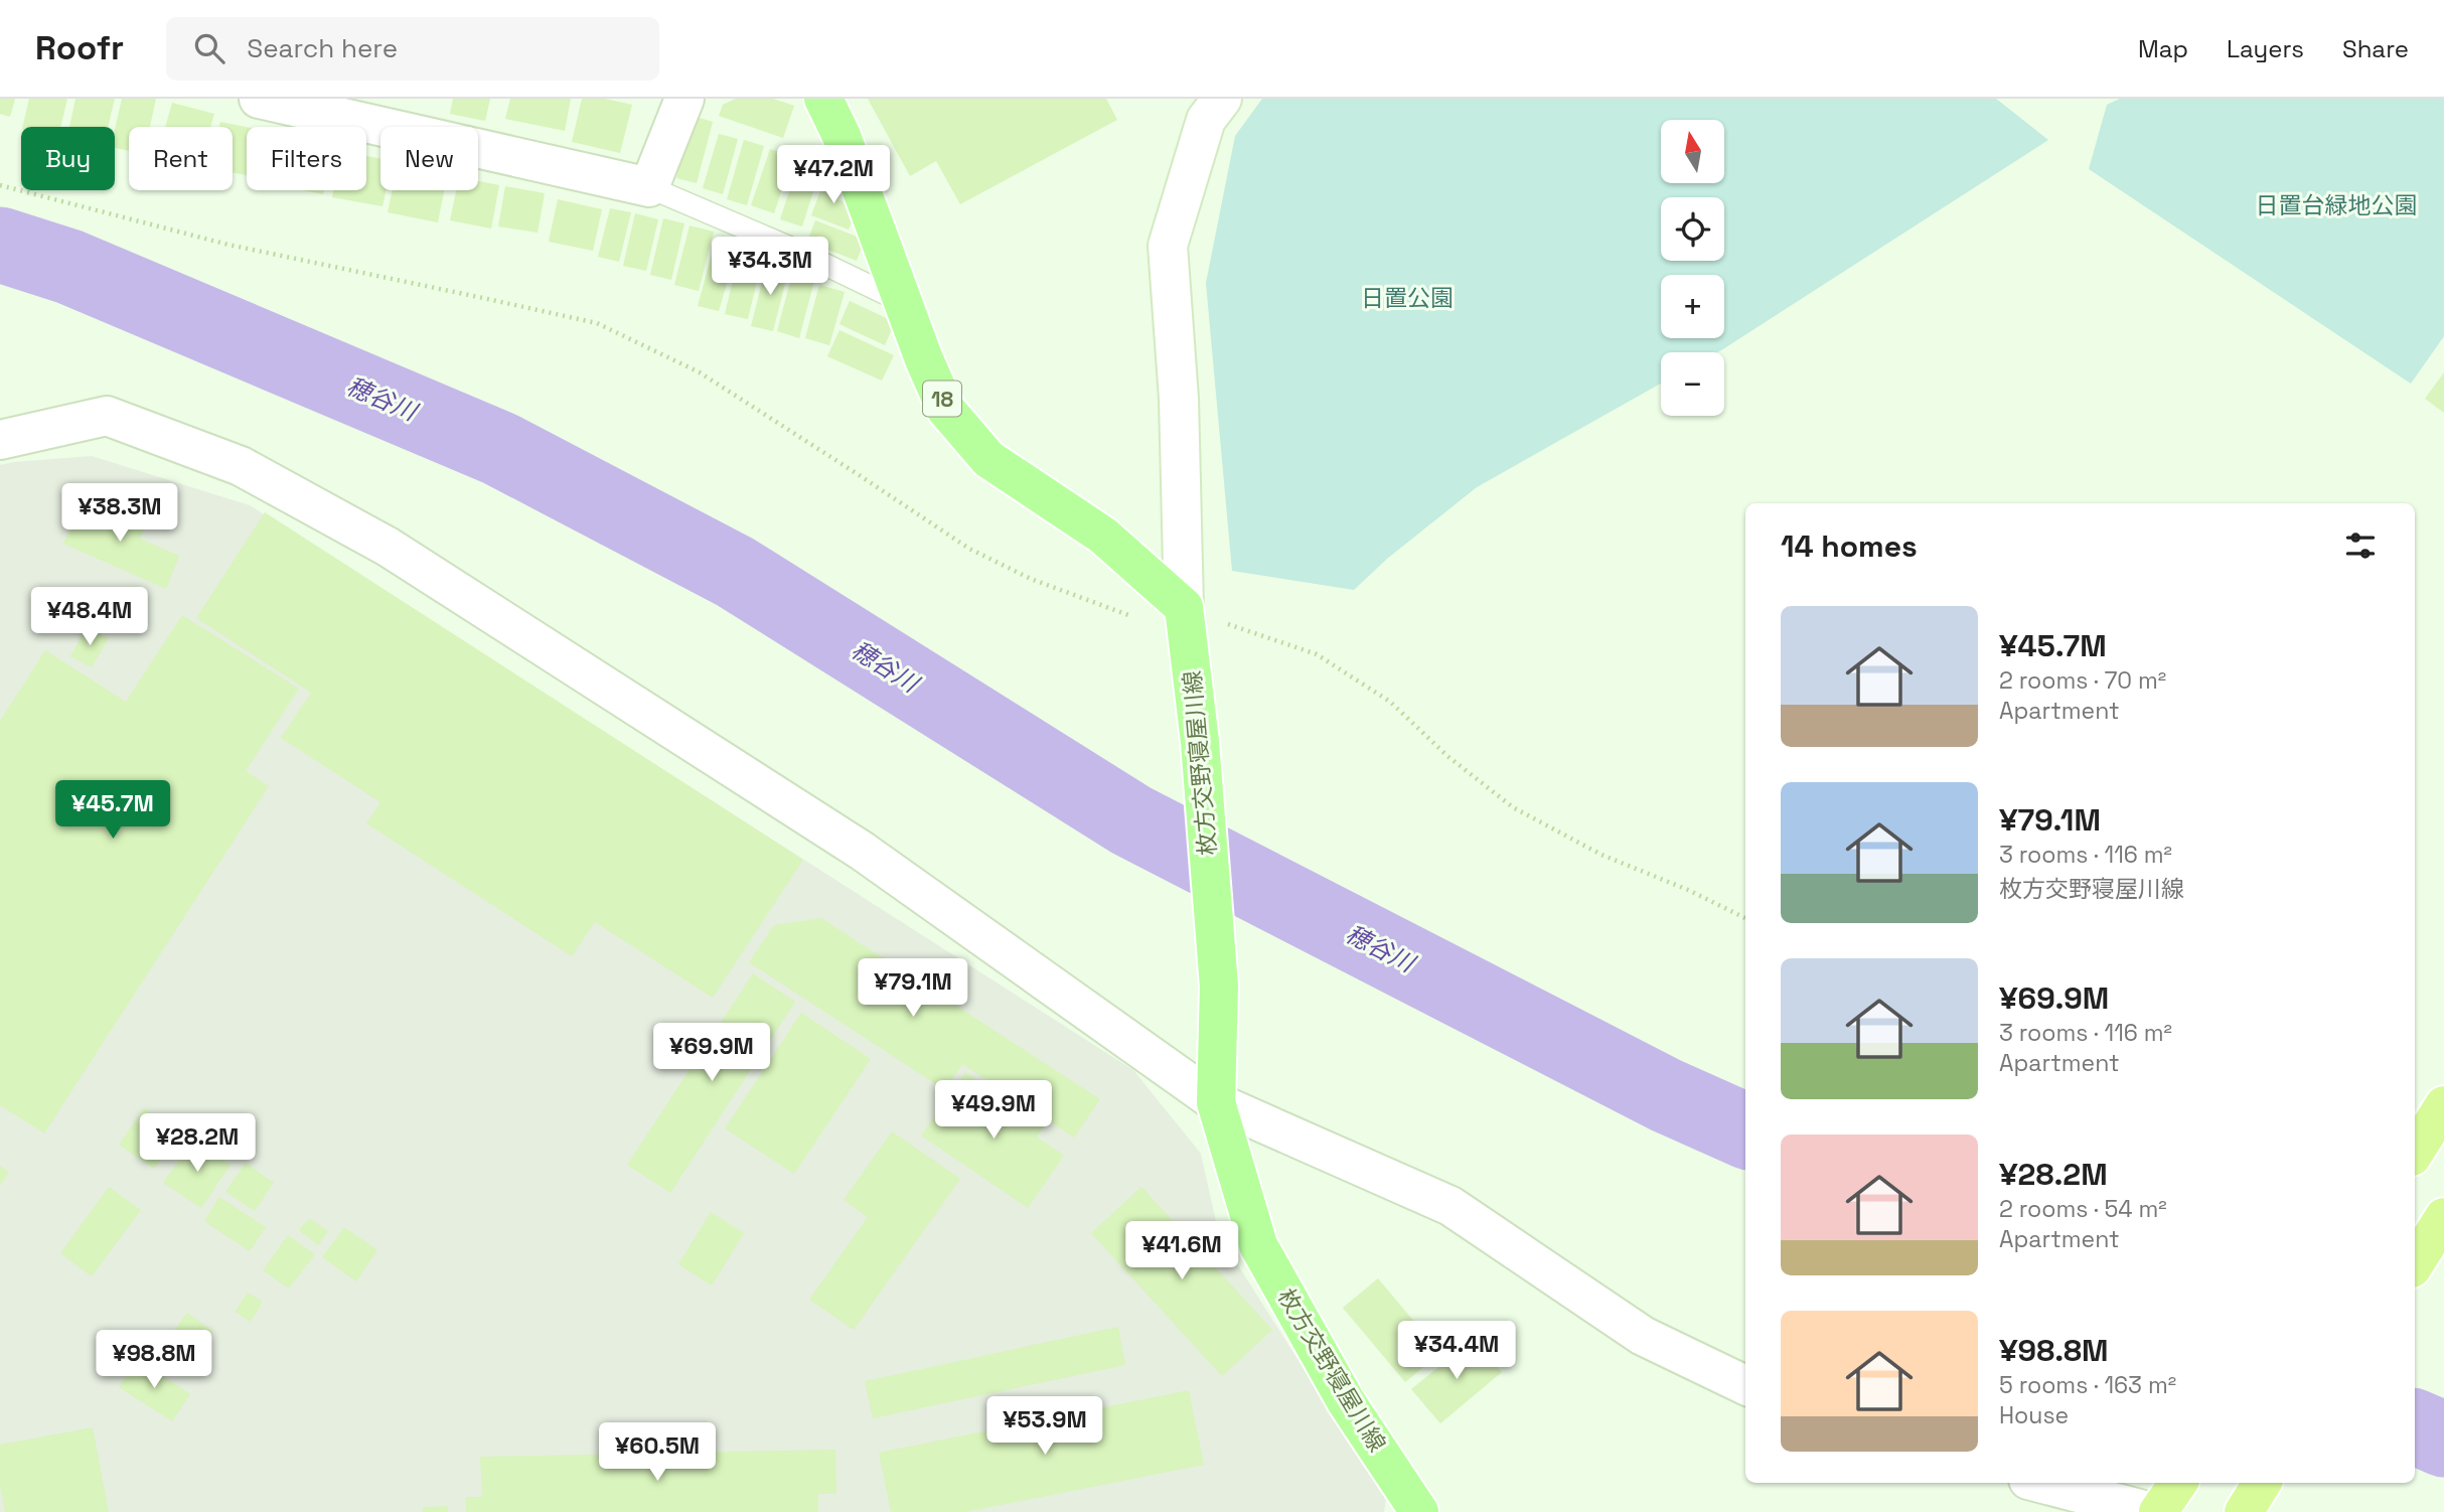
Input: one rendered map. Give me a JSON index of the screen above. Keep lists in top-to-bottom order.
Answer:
{
  "streets": {
    "main road": ["18", "枚方交野寝屋川線"]
  },
  "crossings": [
    ["18", "枚方交野寝屋川線"]
  ],
  "water": ["穂谷川"],
  "parks": ["日置台緑地公園", "日置公園"],
  "north": "top",
  "page": {
    "header": "Roofr",
    "search": "Search here",
    "nav": ["Map", "Layers", "Share"],
    "map_buttons": ["+", "−"],
    "chip": [
      "Buy",
      "Rent",
      "Filters",
      "New"
    ],
    "price": [
      "¥47.2M",
      "¥34.3M",
      "¥38.3M",
      "¥48.4M",
      "¥45.7M",
      "¥79.1M",
      "¥69.9M",
      "¥49.9M",
      "¥28.2M",
      "¥41.6M",
      "¥34.4M",
      "¥98.8M",
      "¥53.9M",
      "¥60.5M"
    ],
    "heading": "14 homes",
    "list": [
      {
        "name": "¥45.7M",
        "note": "2 rooms · 70 m² · Apartment"
      },
      {
        "name": "¥79.1M",
        "note": "3 rooms · 116 m² · 枚方交野寝屋川線"
      },
      {
        "name": "¥69.9M",
        "note": "3 rooms · 116 m² · Apartment"
      },
      {
        "name": "¥28.2M",
        "note": "2 rooms · 54 m² · Apartment"
      },
      {
        "name": "¥98.8M",
        "note": "5 rooms · 163 m² · House"
      }
    ]
  }
}
